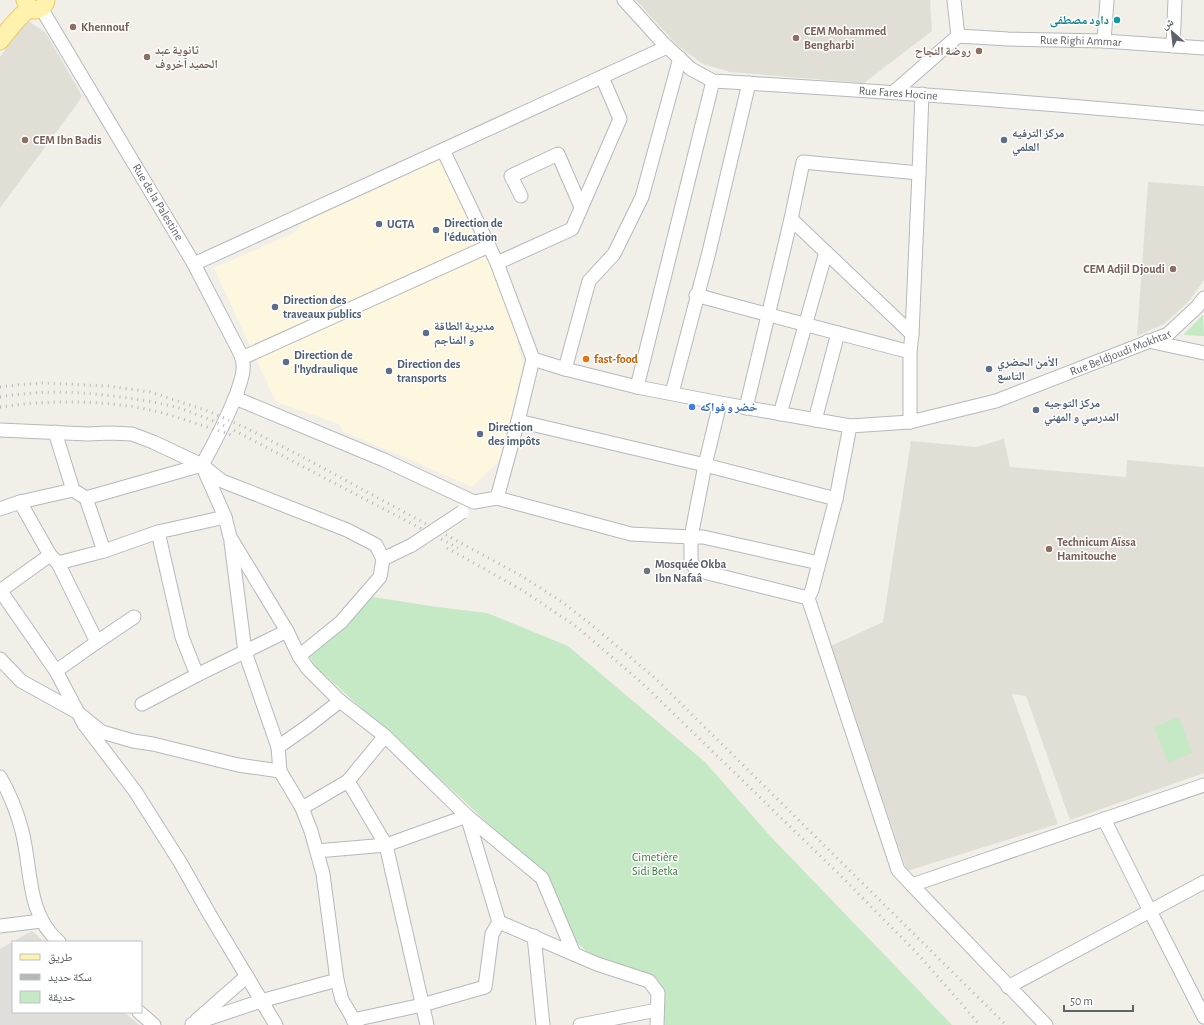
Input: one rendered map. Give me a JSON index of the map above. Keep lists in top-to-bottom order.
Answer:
{
  "streets": {
    "street": [
      "Rue Righi Ammar",
      "Rue Fares Hocine",
      "Rue de la Palestine",
      "Rue Beldjoudi Mokhtar"
    ]
  },
  "parks": ["Cimetière Sidi Betka"],
  "places": [
    "داود مصطفى",
    "Khennouf",
    "CEM Mohammed Bengharbi",
    "روضة النجاح",
    "ثانوية عبد الحميد آخروف",
    "CEM Ibn Badis",
    "مركز الترفيه العلمي",
    "UGTA",
    "Direction de l'éducation",
    "CEM Adjil Djoudi",
    "Direction des traveaux publics",
    "مديرية الطاقة و المناجم",
    "fast-food",
    "Direction de l'hydraulique",
    "الأمن الحضري التاسع",
    "Direction des transports",
    "خضر و فواكه",
    "مركز التوجيه المدرسي و المهني",
    "Direction des impôts",
    "Technicum Aïssa Hamitouche",
    "Mosquée Okba Ibn Nafaâ"
  ],
  "legend": ["طريق", "سكة حديد", "حديقة"],
  "scale_bar": "50 m",
  "north": "top left"
}
